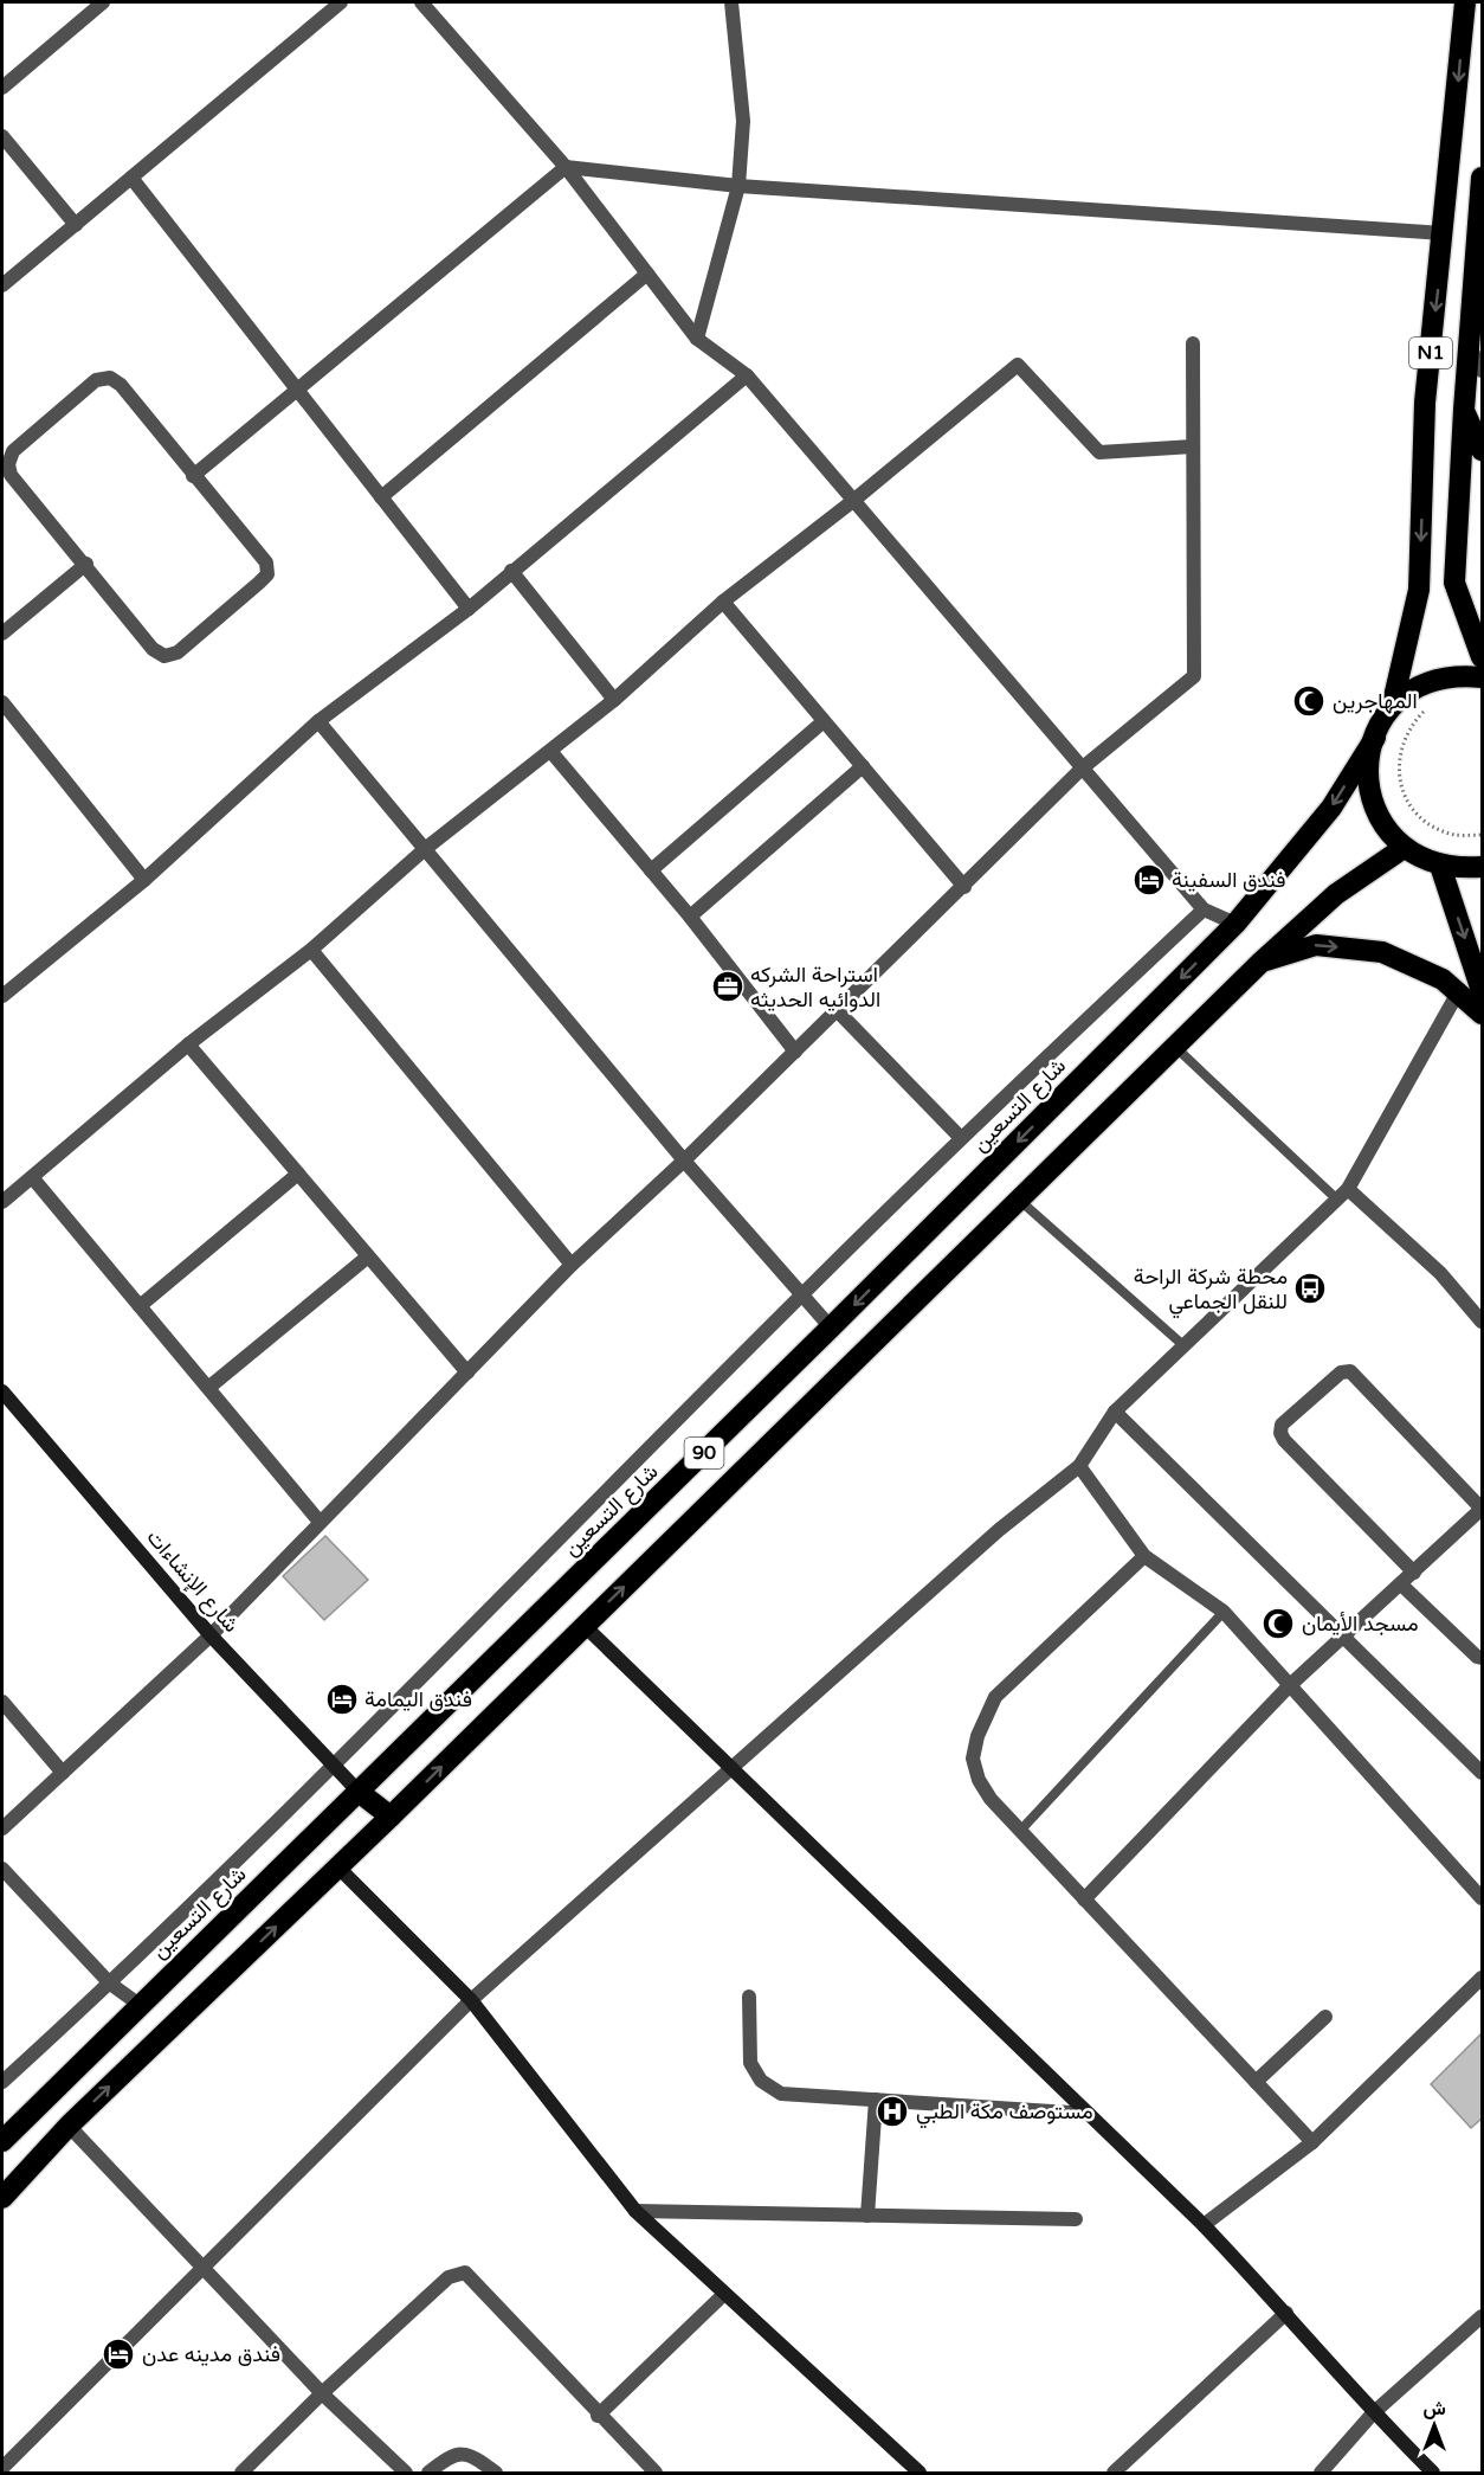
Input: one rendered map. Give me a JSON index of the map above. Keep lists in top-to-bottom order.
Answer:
{
  "streets": {
    "highway": ["N1", "شارع التسعين", "90"],
    "street": ["شارع الإنشاءات"]
  },
  "crossings": [
    ["شارع التسعين", "شارع الإنشاءات"]
  ],
  "places": {
    "mosque": ["المهاجرين", "مسجد الأيمان"],
    "hotel": ["فندق السفينة", "فندق اليمامة", "فندق مدينه عدن"],
    "office": ["استراحة الشركه الدوائيه الحديثه"],
    "bus stop": ["محطة شركة الراحة للنقل الجماعي"],
    "hospital": ["مستوصف مكة الطبي"]
  },
  "north": "top"
}
